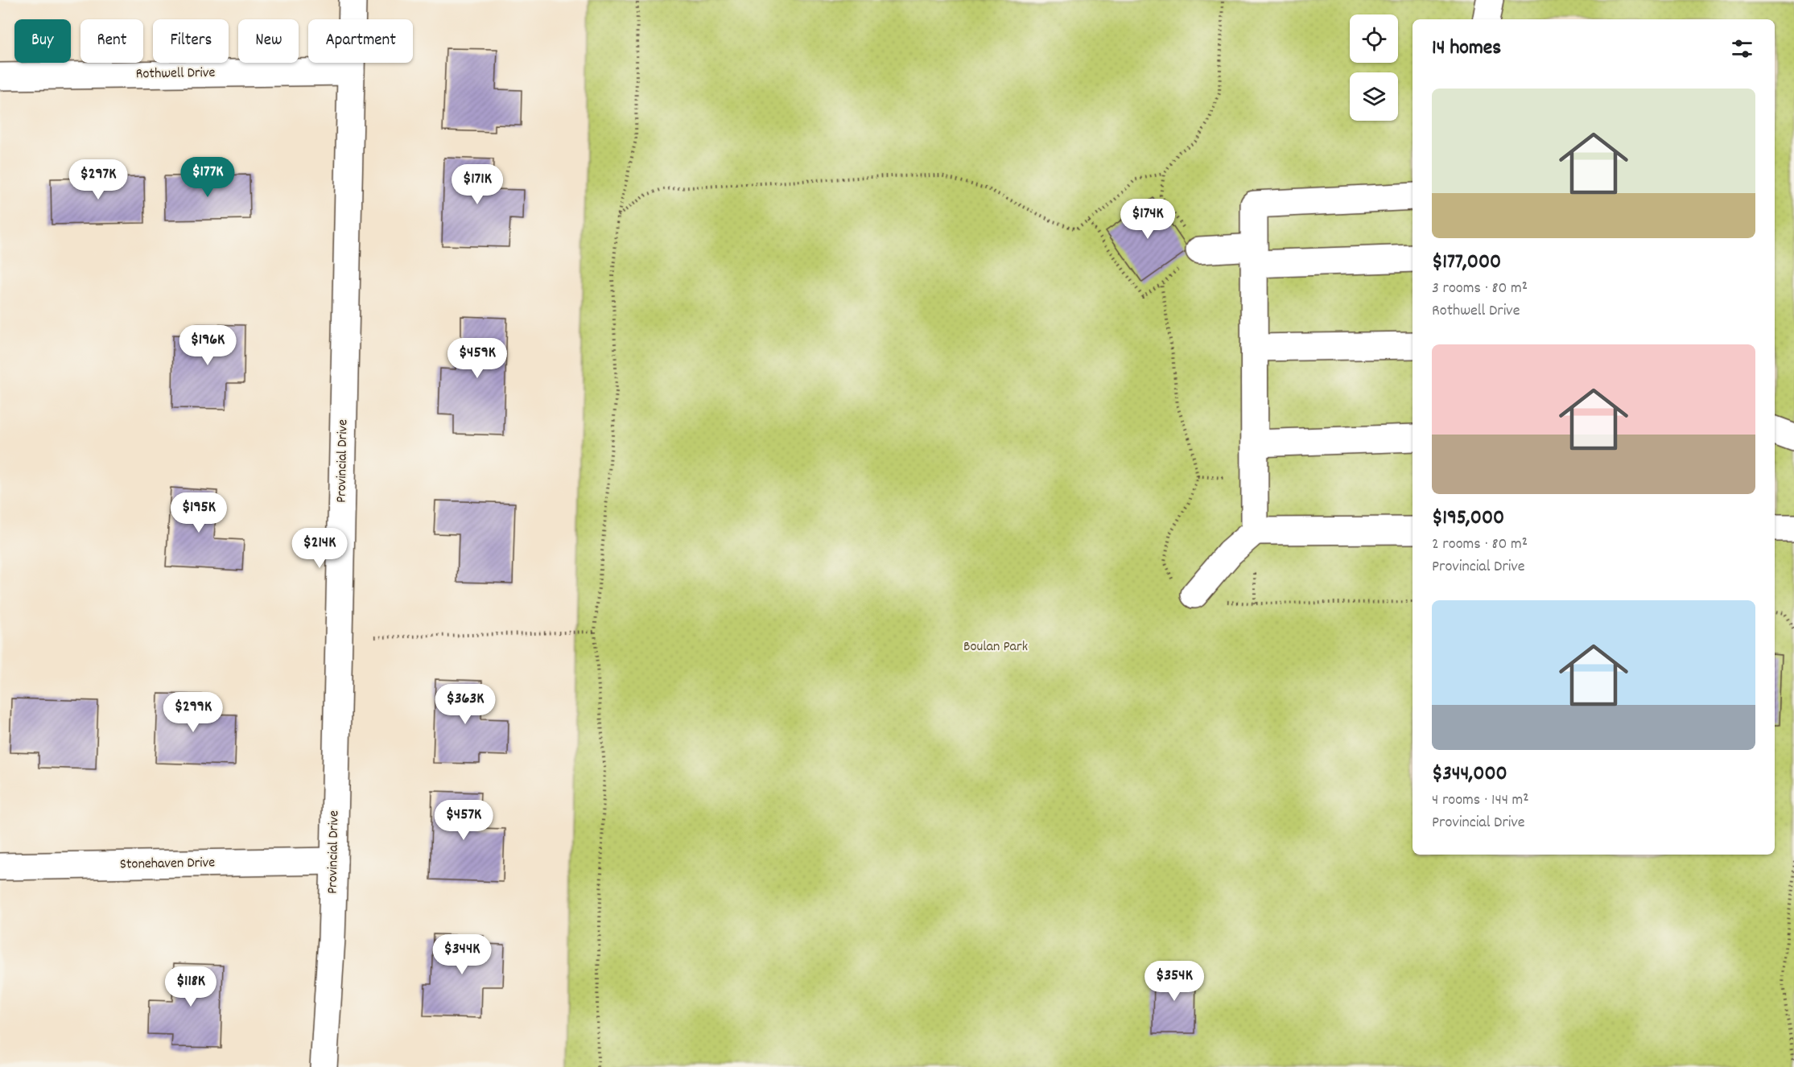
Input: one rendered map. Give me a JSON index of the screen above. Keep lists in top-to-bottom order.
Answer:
{
  "streets": {
    "street": ["Rothwell Drive", "Provincial Drive", "Stonehaven Drive"]
  },
  "crossings": [
    ["Rothwell Drive", "Provincial Drive"],
    ["Provincial Drive", "Stonehaven Drive"]
  ],
  "parks": ["Boulan Park"],
  "page": {
    "chip": [
      "Buy",
      "Rent",
      "Filters",
      "New",
      "Apartment"
    ],
    "heading": "14 homes",
    "list": [
      {
        "name": "$177,000",
        "note": "3 rooms · 80 m² · Rothwell Drive"
      },
      {
        "name": "$195,000",
        "note": "2 rooms · 80 m² · Provincial Drive"
      },
      {
        "name": "$344,000",
        "note": "4 rooms · 144 m² · Provincial Drive"
      }
    ],
    "price": [
      "$177K",
      "$297K",
      "$171K",
      "$174K",
      "$196K",
      "$459K",
      "$195K",
      "$214K",
      "$363K",
      "$299K",
      "$457K",
      "$344K",
      "$354K",
      "$118K"
    ]
  }
}
